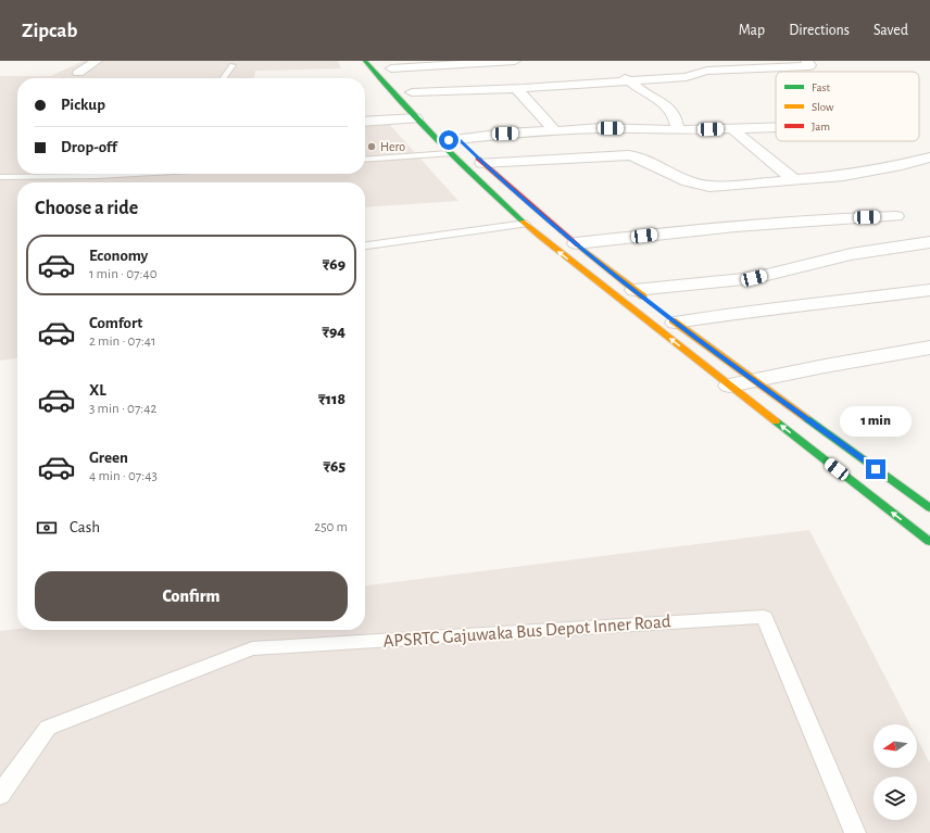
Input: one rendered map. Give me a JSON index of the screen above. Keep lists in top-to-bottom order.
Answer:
{
  "streets": {
    "lane": ["APSRTC Gajuwaka Bus Depot Inner Road"]
  },
  "places": ["Hero"],
  "legend": ["Fast", "Slow", "Jam"],
  "north": "left",
  "page": {
    "header": "Zipcab",
    "nav": ["Map", "Directions", "Saved"],
    "banner": ["Pickup", "Drop-off"],
    "heading": "Choose a ride",
    "list": [
      {
        "name": "Economy",
        "note": "1 min · 07:40",
        "value": "₹69"
      },
      {
        "name": "Comfort",
        "note": "2 min · 07:41",
        "value": "₹94"
      },
      {
        "name": "XL",
        "note": "3 min · 07:42",
        "value": "₹118"
      },
      {
        "name": "Green",
        "note": "4 min · 07:43",
        "value": "₹65"
      }
    ],
    "bubble": "1 min",
    "pay": ["Cash", "250 m"],
    "buttons": "Confirm"
  }
}
